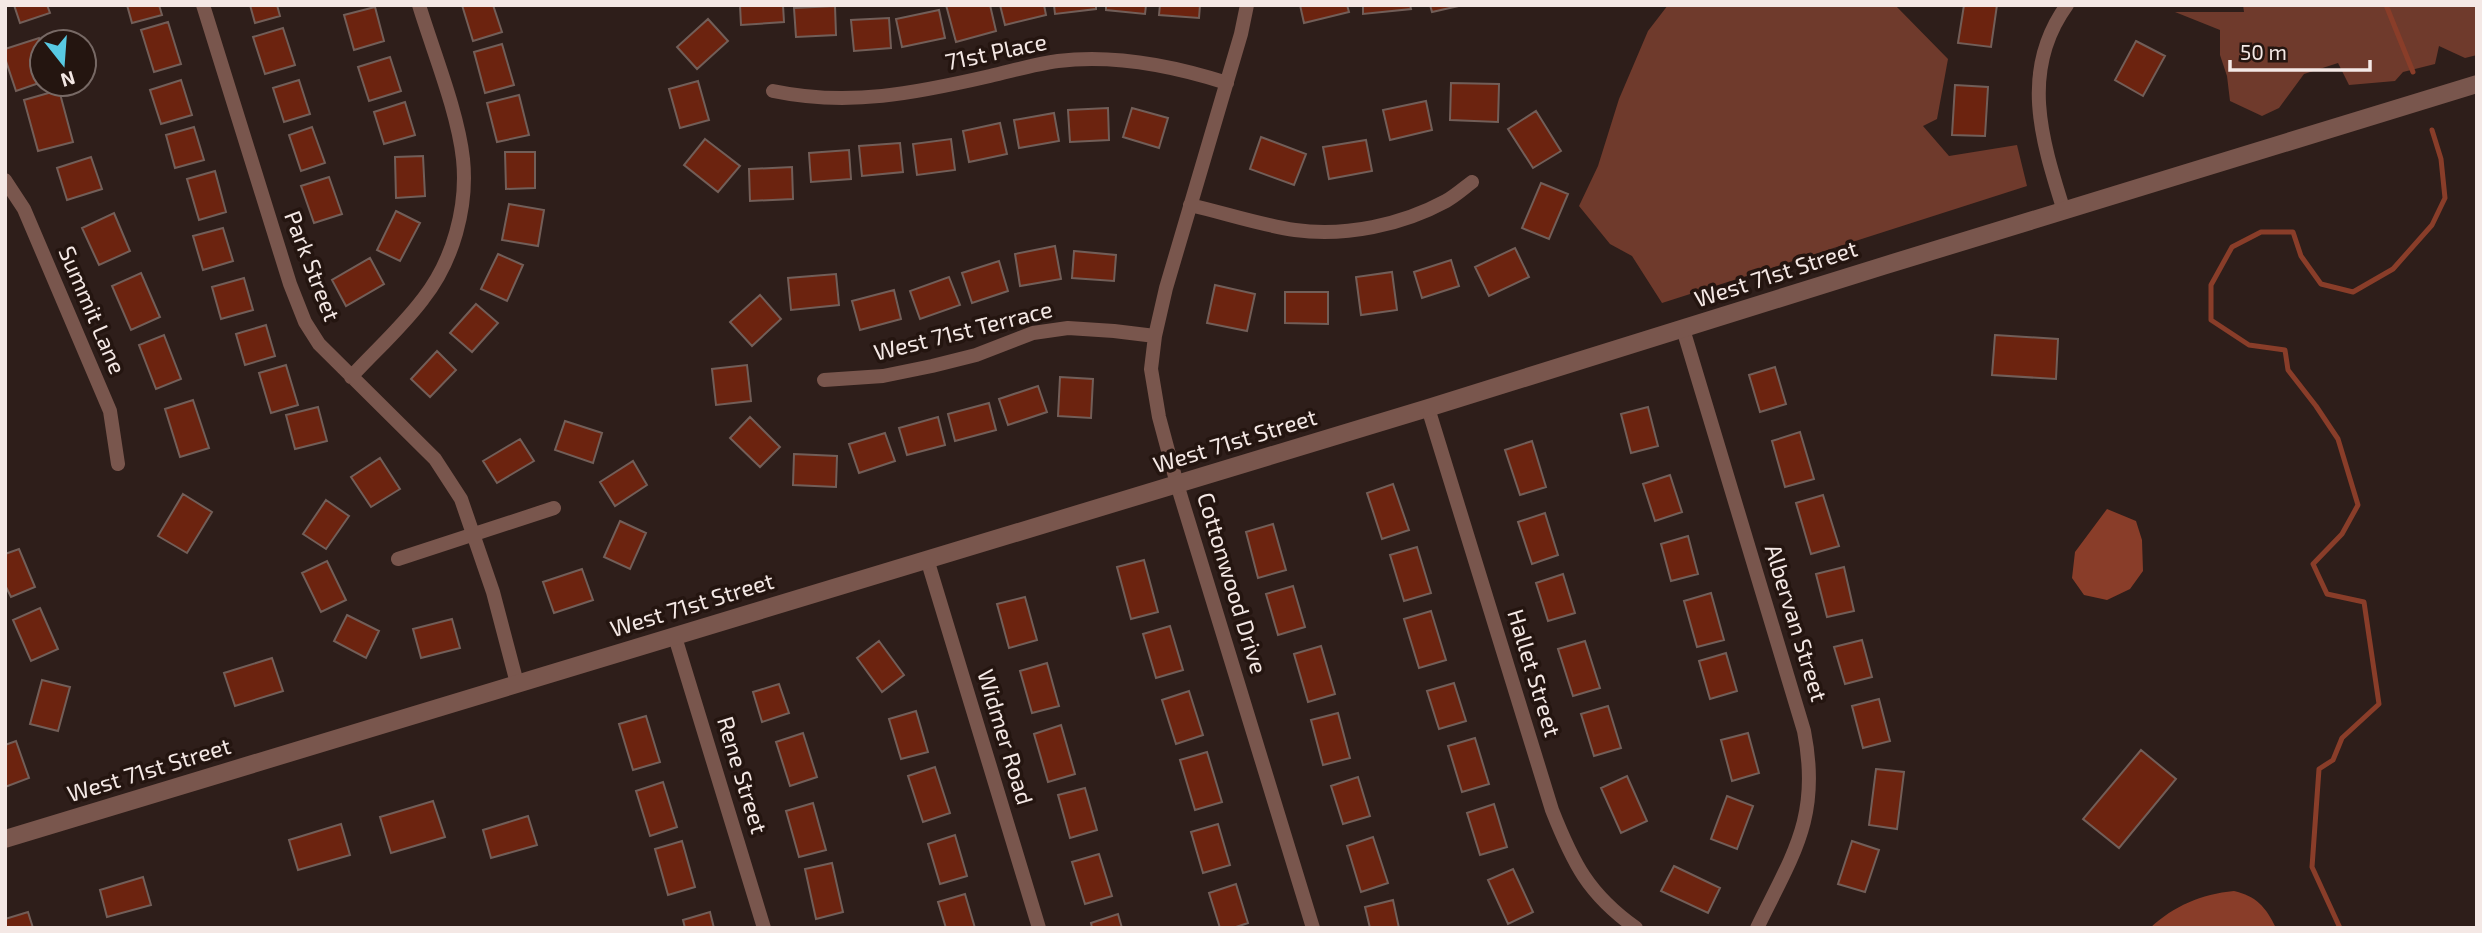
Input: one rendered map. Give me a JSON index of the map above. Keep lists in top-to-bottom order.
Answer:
{
  "streets": {
    "street": [
      "71st Place",
      "Park Street",
      "West 71st Street",
      "Summit Lane",
      "West 71st Terrace",
      "Cottonwood Drive",
      "Albervan Street",
      "Hallet Street",
      "Widmer Road",
      "Rene Street"
    ]
  },
  "crossings": [
    ["71st Place", "Cottonwood Drive"],
    ["Park Street", "West 71st Street"],
    ["West 71st Street", "Cottonwood Drive"],
    ["West 71st Street", "Albervan Street"],
    ["West 71st Street", "Hallet Street"],
    ["West 71st Street", "Widmer Road"],
    ["West 71st Street", "Rene Street"],
    ["West 71st Terrace", "Cottonwood Drive"]
  ],
  "scale_bar": "50 m",
  "north": "bottom"
}
